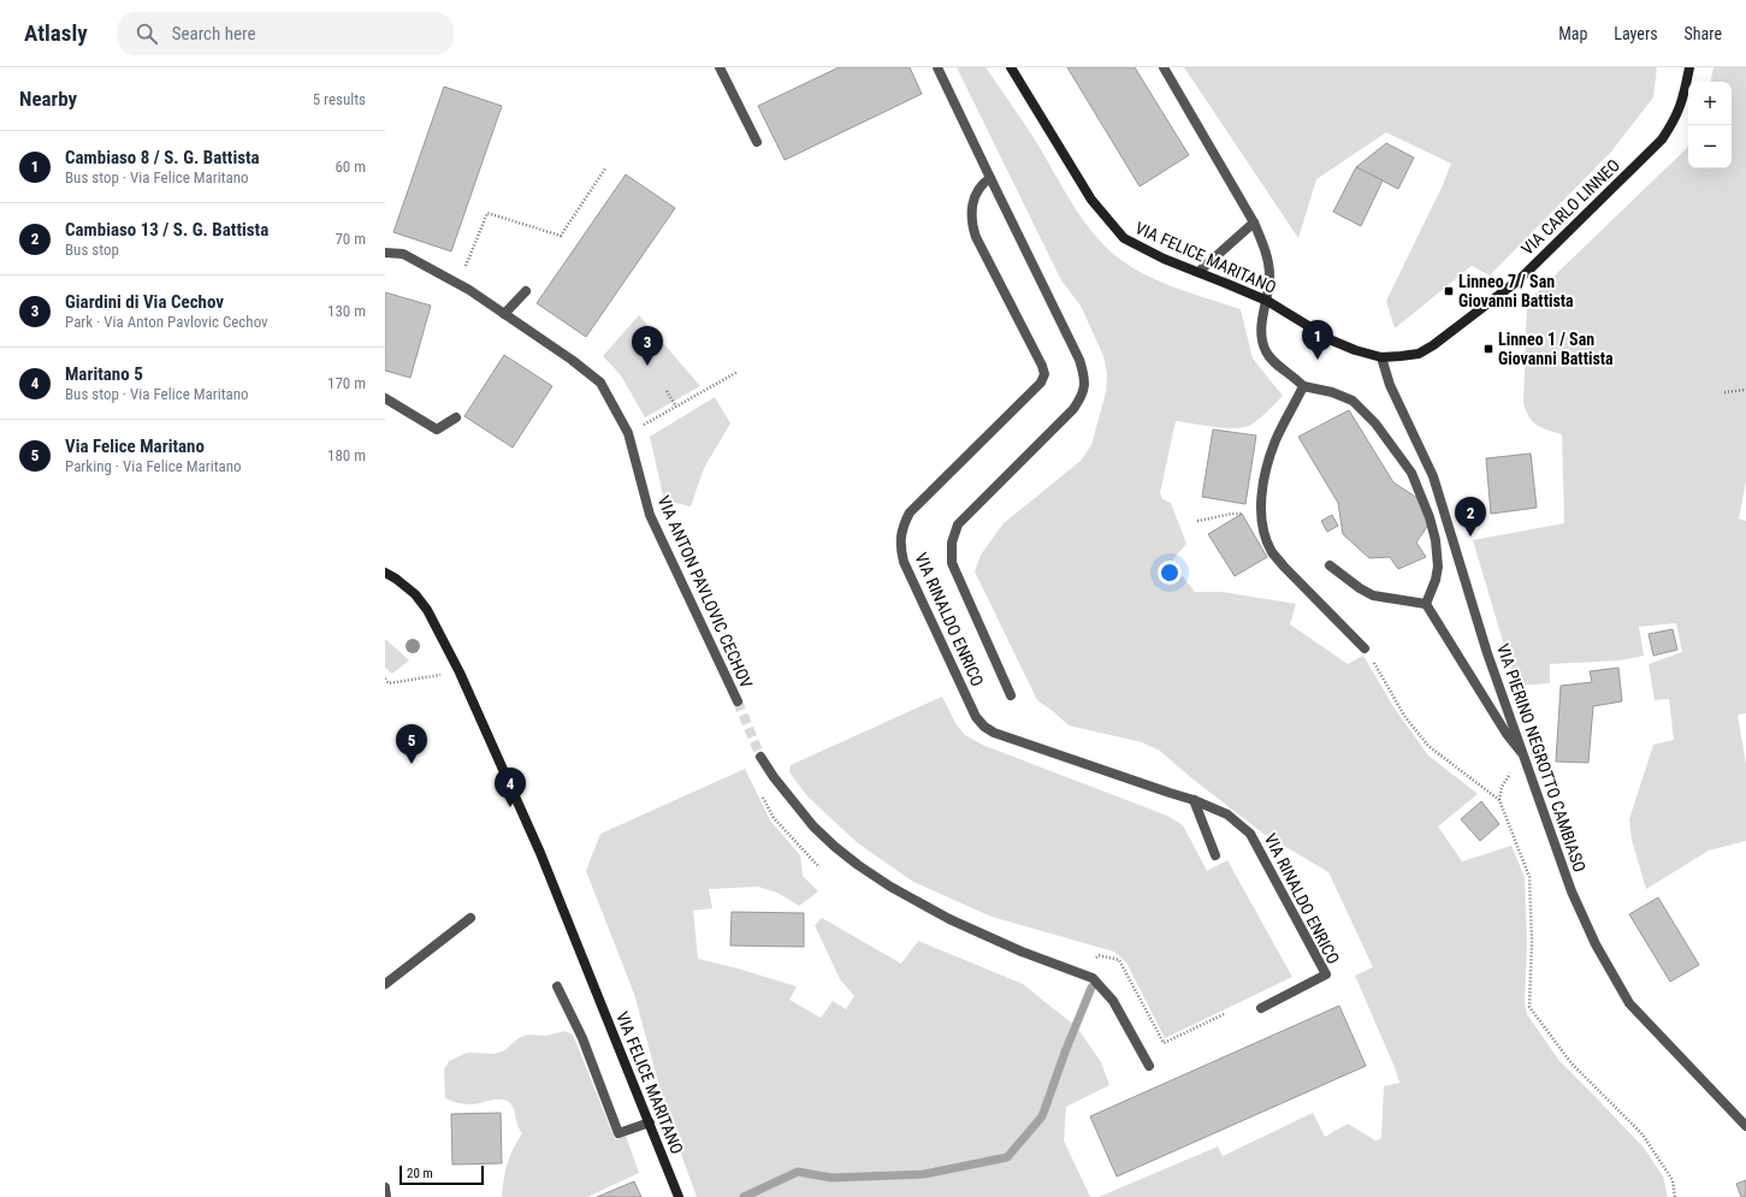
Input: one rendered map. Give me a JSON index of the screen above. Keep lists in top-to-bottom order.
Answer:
{
  "streets": {
    "street": [
      "VIA CARLO LINNEO",
      "VIA FELICE MARITANO",
      "VIA ANTON PAVLOVIC CECHOV",
      "VIA RINALDO ENRICO",
      "VIA PIERINO NEGROTTO CAMBIASO"
    ]
  },
  "crossings": [
    ["VIA CARLO LINNEO", "VIA FELICE MARITANO"],
    ["VIA CARLO LINNEO", "VIA PIERINO NEGROTTO CAMBIASO"],
    ["VIA FELICE MARITANO", "VIA PIERINO NEGROTTO CAMBIASO"]
  ],
  "places": {
    "transit": ["Linneo 7 / San Giovanni Battista", "Linneo 1 / San Giovanni Battista"]
  },
  "scale_bar": "20 m",
  "page": {
    "header": "Atlasly",
    "search": "Search here",
    "nav": ["Map", "Layers", "Share"],
    "heading": ["Nearby", "5 results"],
    "map_buttons": ["+", "−"],
    "list": [
      {
        "mark": "1",
        "name": "Cambiaso 8 / S. G. Battista",
        "note": "Bus stop · Via Felice Maritano",
        "value": "60 m"
      },
      {
        "mark": "2",
        "name": "Cambiaso 13 / S. G. Battista",
        "note": "Bus stop",
        "value": "70 m"
      },
      {
        "mark": "3",
        "name": "Giardini di Via Cechov",
        "note": "Park · Via Anton Pavlovic Cechov",
        "value": "130 m"
      },
      {
        "mark": "4",
        "name": "Maritano 5",
        "note": "Bus stop · Via Felice Maritano",
        "value": "170 m"
      },
      {
        "mark": "5",
        "name": "Via Felice Maritano",
        "note": "Parking · Via Felice Maritano",
        "value": "180 m"
      }
    ],
    "pins": [
      "1",
      "3",
      "2",
      "5",
      "4"
    ],
    "scale": "20 m"
  }
}
